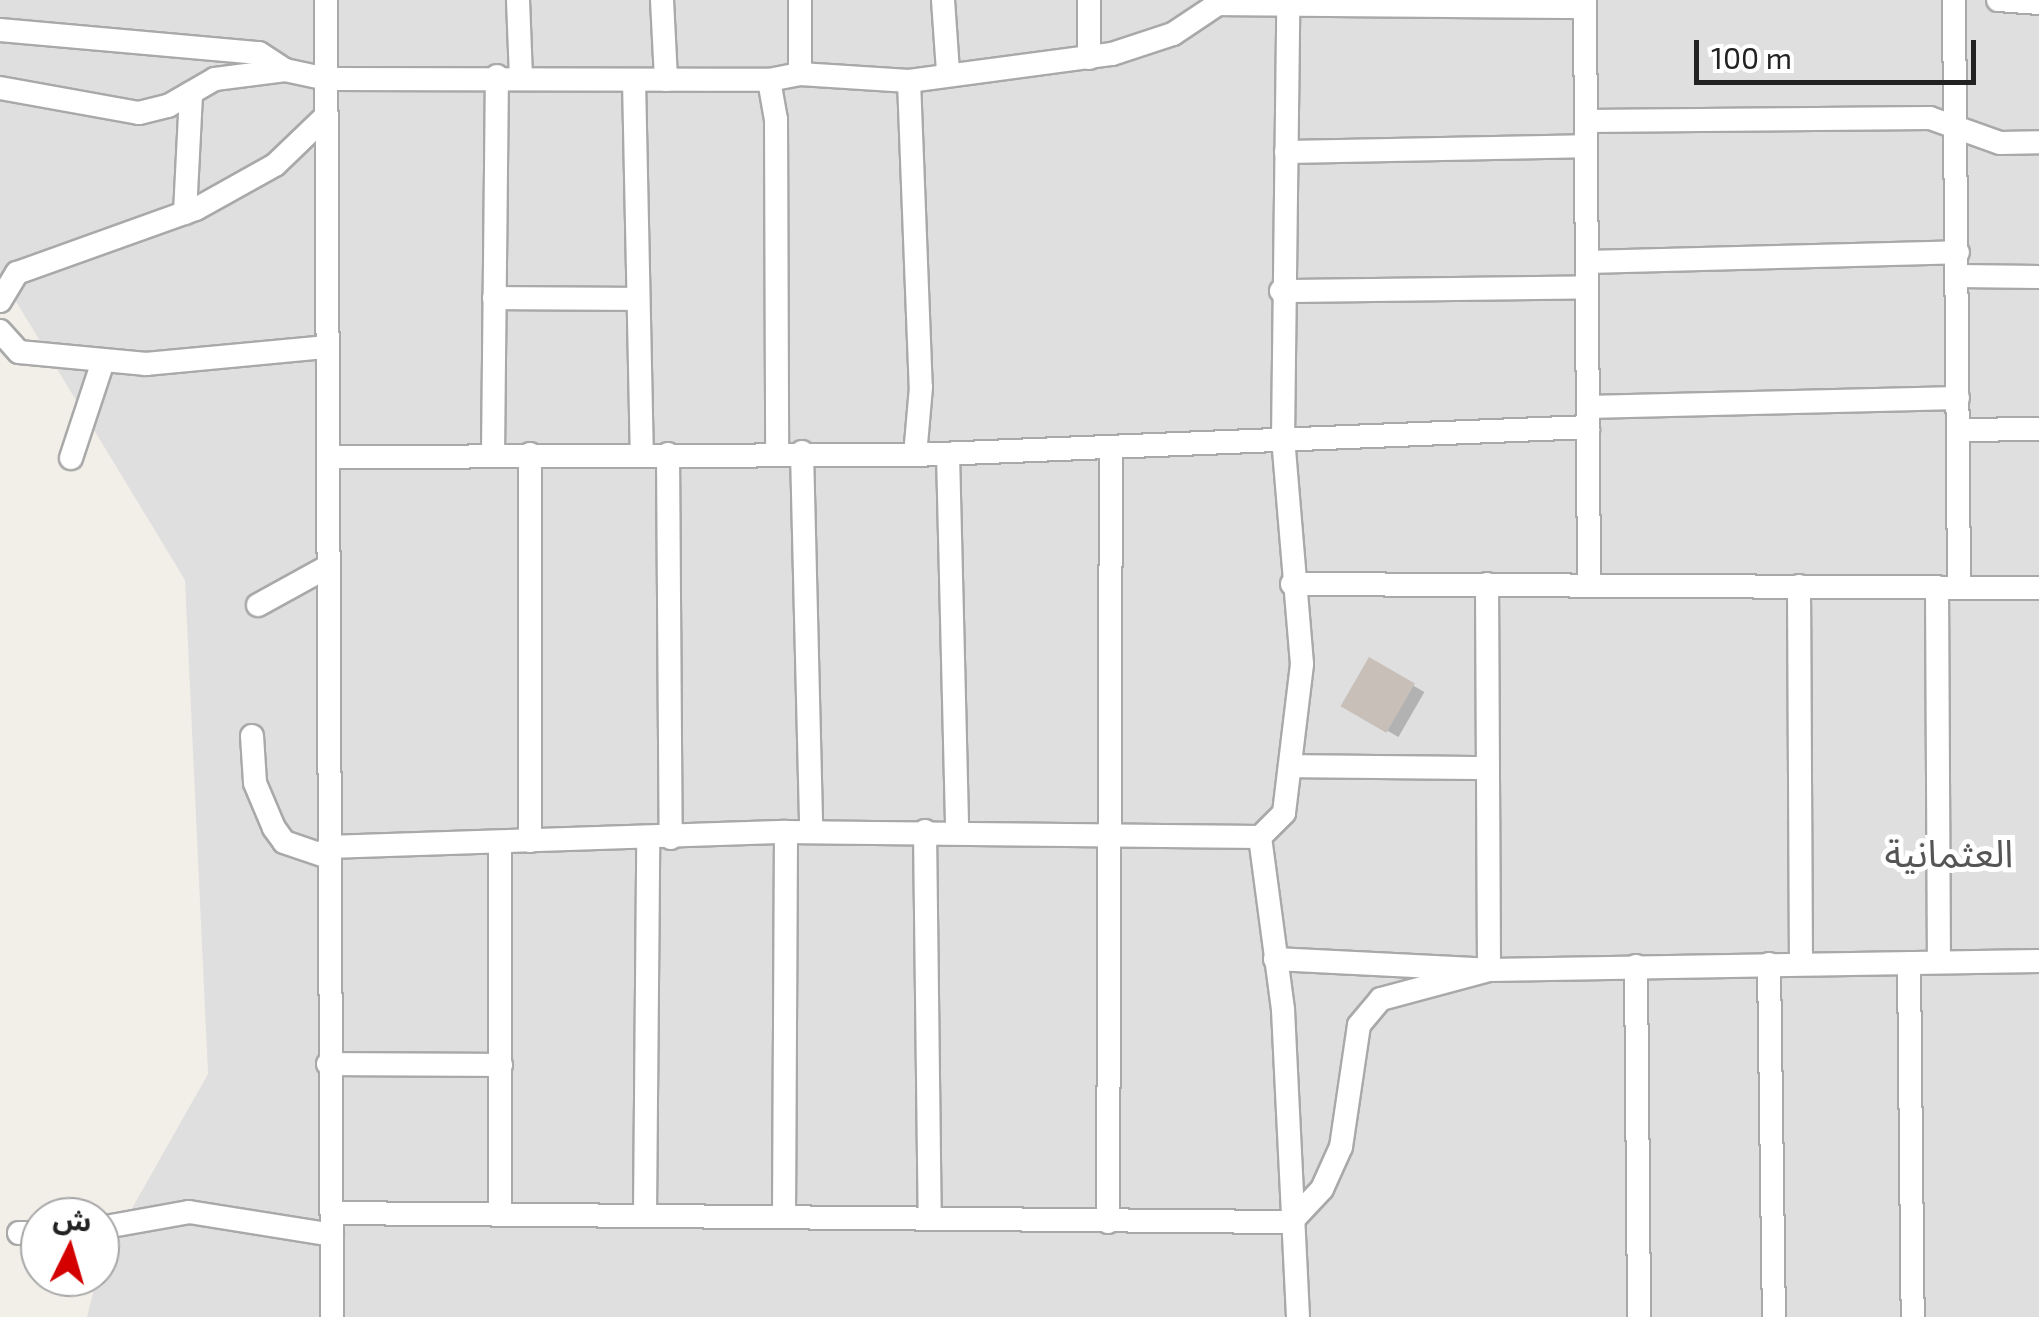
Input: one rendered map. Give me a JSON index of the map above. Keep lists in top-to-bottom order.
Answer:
{
  "districts": ["العثمانية"],
  "scale_bar": "100 m",
  "north": "top"
}
